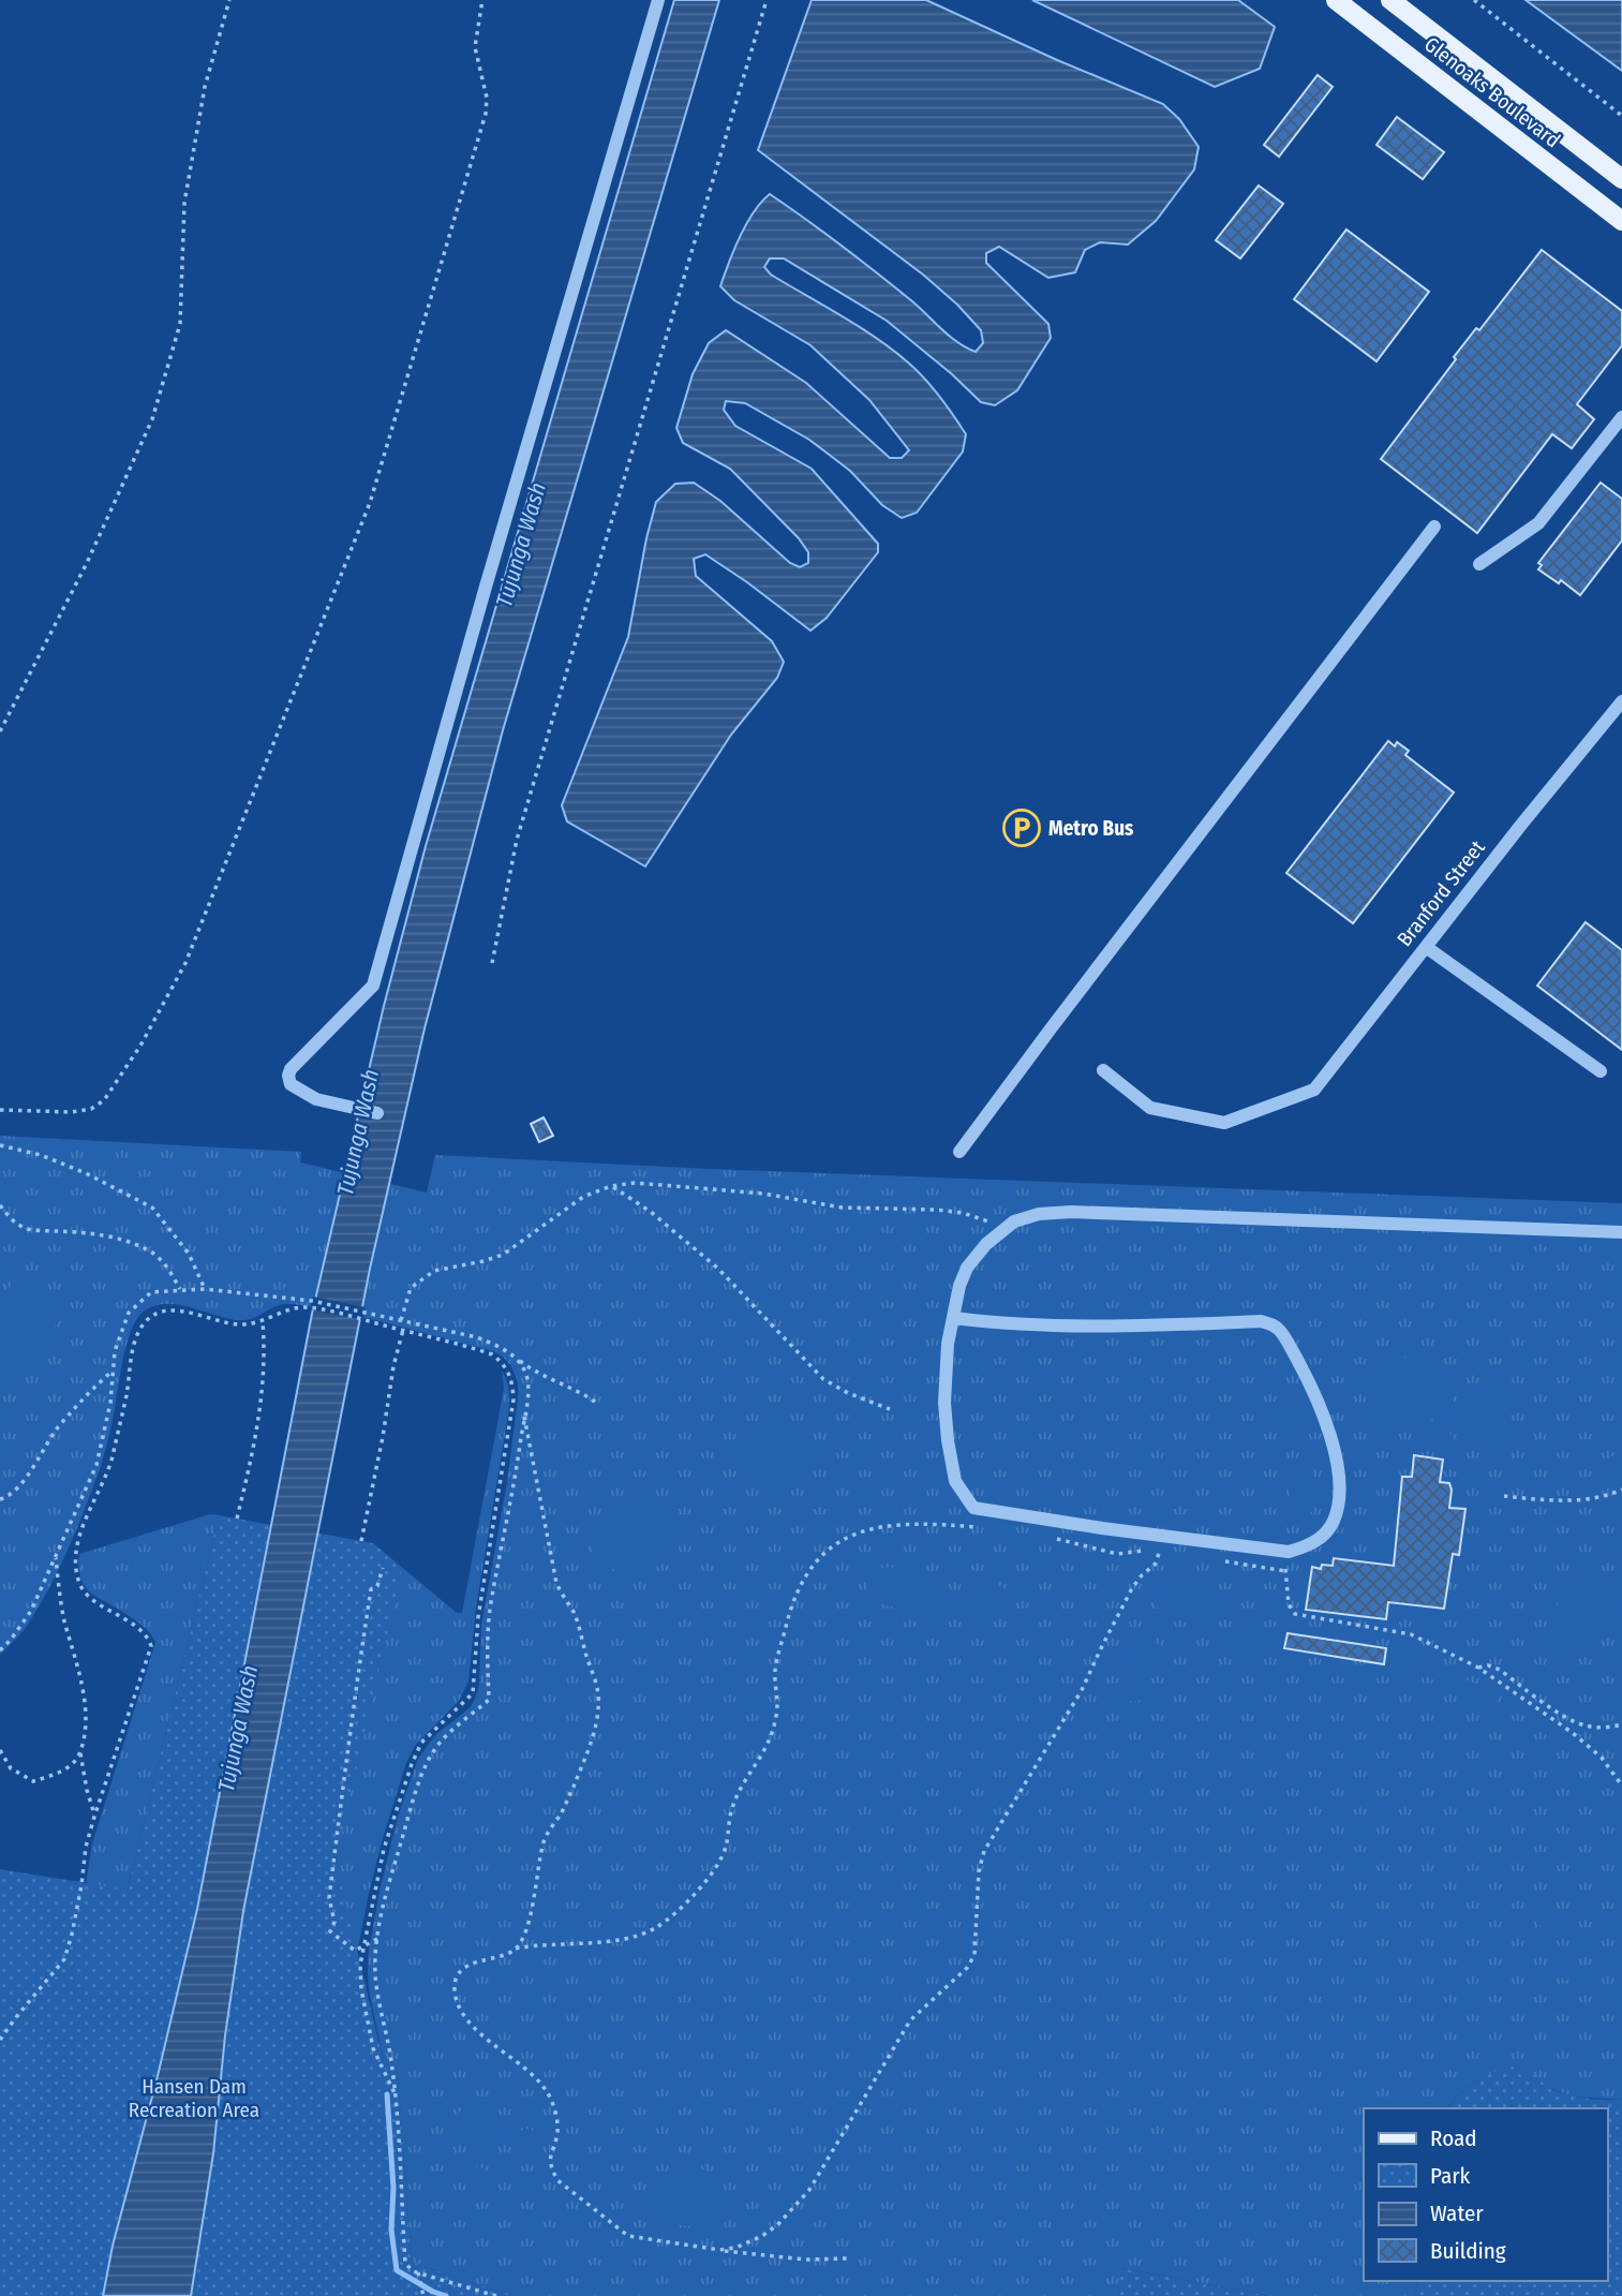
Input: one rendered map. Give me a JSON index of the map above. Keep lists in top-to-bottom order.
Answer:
{
  "streets": {
    "main road": ["Glenoaks Boulevard"],
    "street": ["Branford Street"]
  },
  "water": ["Tujunga Wash"],
  "parks": ["Hansen Dam Recreation Area"],
  "places": {
    "parking": ["Metro Bus"]
  },
  "legend": [
    "Road",
    "Park",
    "Water",
    "Building"
  ]
}
